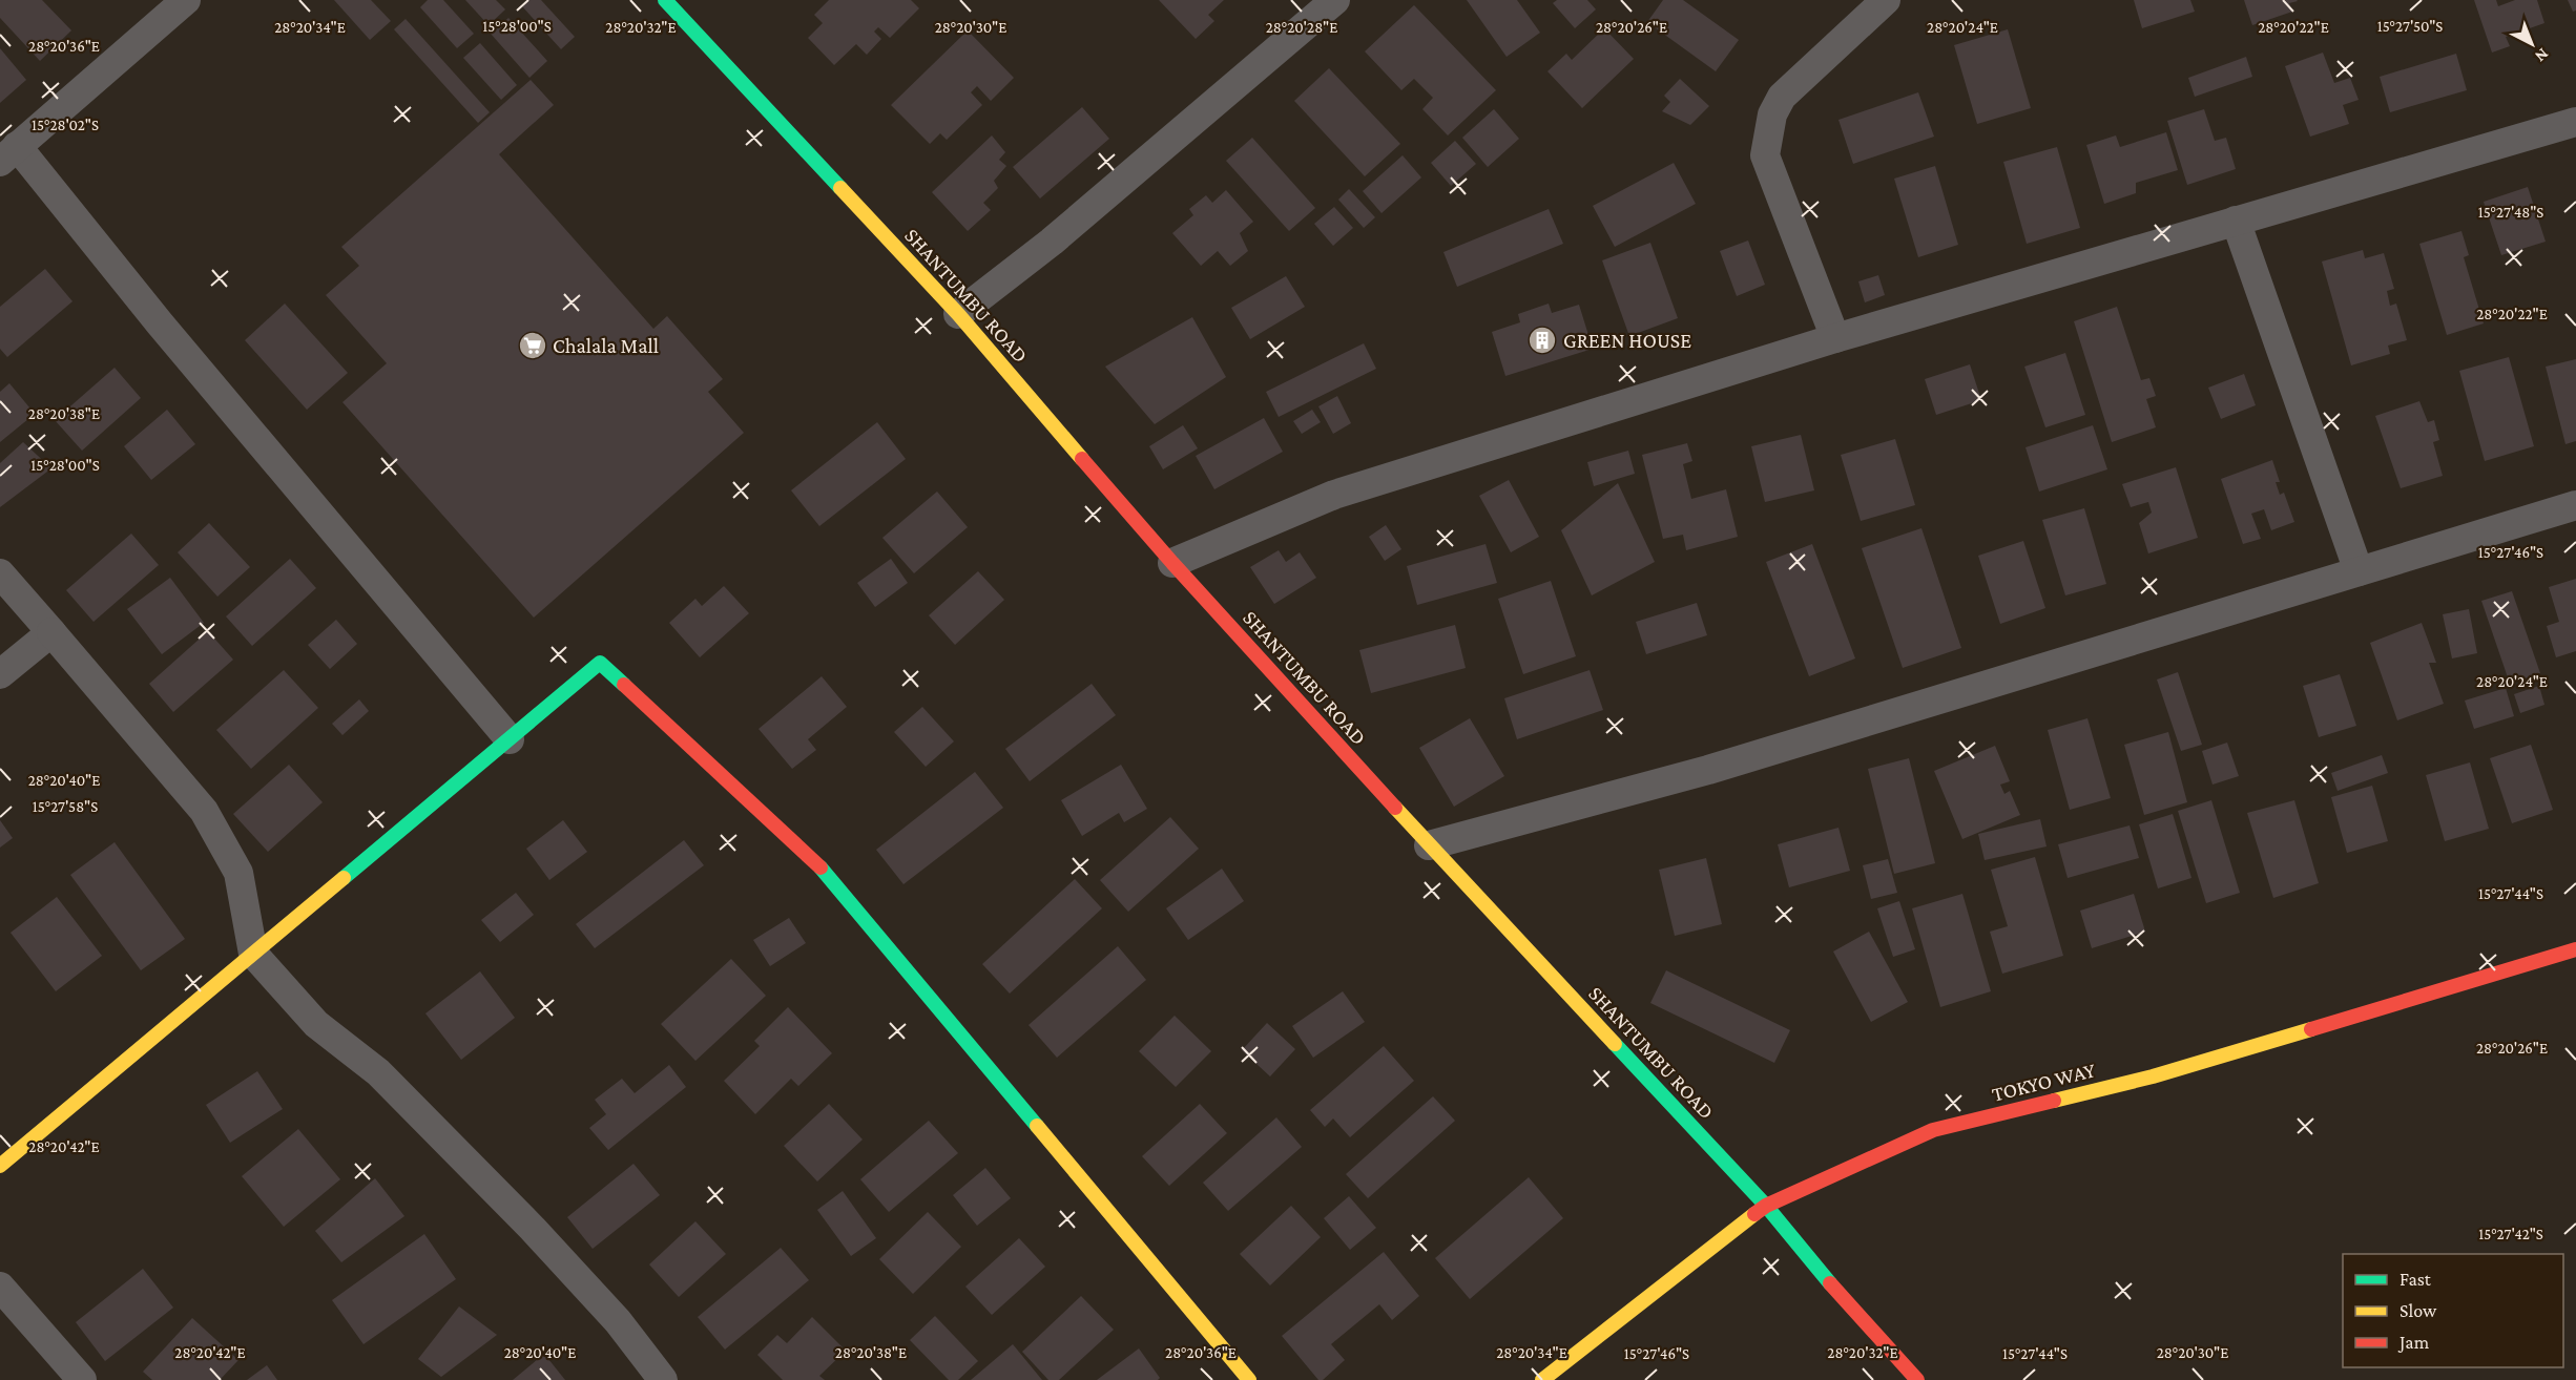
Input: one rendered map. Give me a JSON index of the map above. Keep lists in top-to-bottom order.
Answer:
{
  "streets": {
    "street": ["SHANTUMBU ROAD", "TOKYO WAY"]
  },
  "crossings": [
    ["SHANTUMBU ROAD", "TOKYO WAY"]
  ],
  "places": {
    "building": ["GREEN HOUSE"],
    "supermarket": ["Chalala Mall"]
  },
  "legend": ["Fast", "Slow", "Jam"],
  "north": "bottom right",
  "coordinates": [
    "15°28'00\"S",
    "15°27'50\"S",
    "28°20'34\"E",
    "28°20'32\"E",
    "28°20'30\"E",
    "28°20'28\"E",
    "28°20'26\"E",
    "28°20'24\"E",
    "28°20'22\"E",
    "28°20'36\"E",
    "15°28'02\"S",
    "15°27'48\"S",
    "28°20'38\"E",
    "15°27'46\"S",
    "28°20'40\"E",
    "15°27'58\"S",
    "15°27'44\"S",
    "28°20'42\"E",
    "15°27'42\"S"
  ]
}
